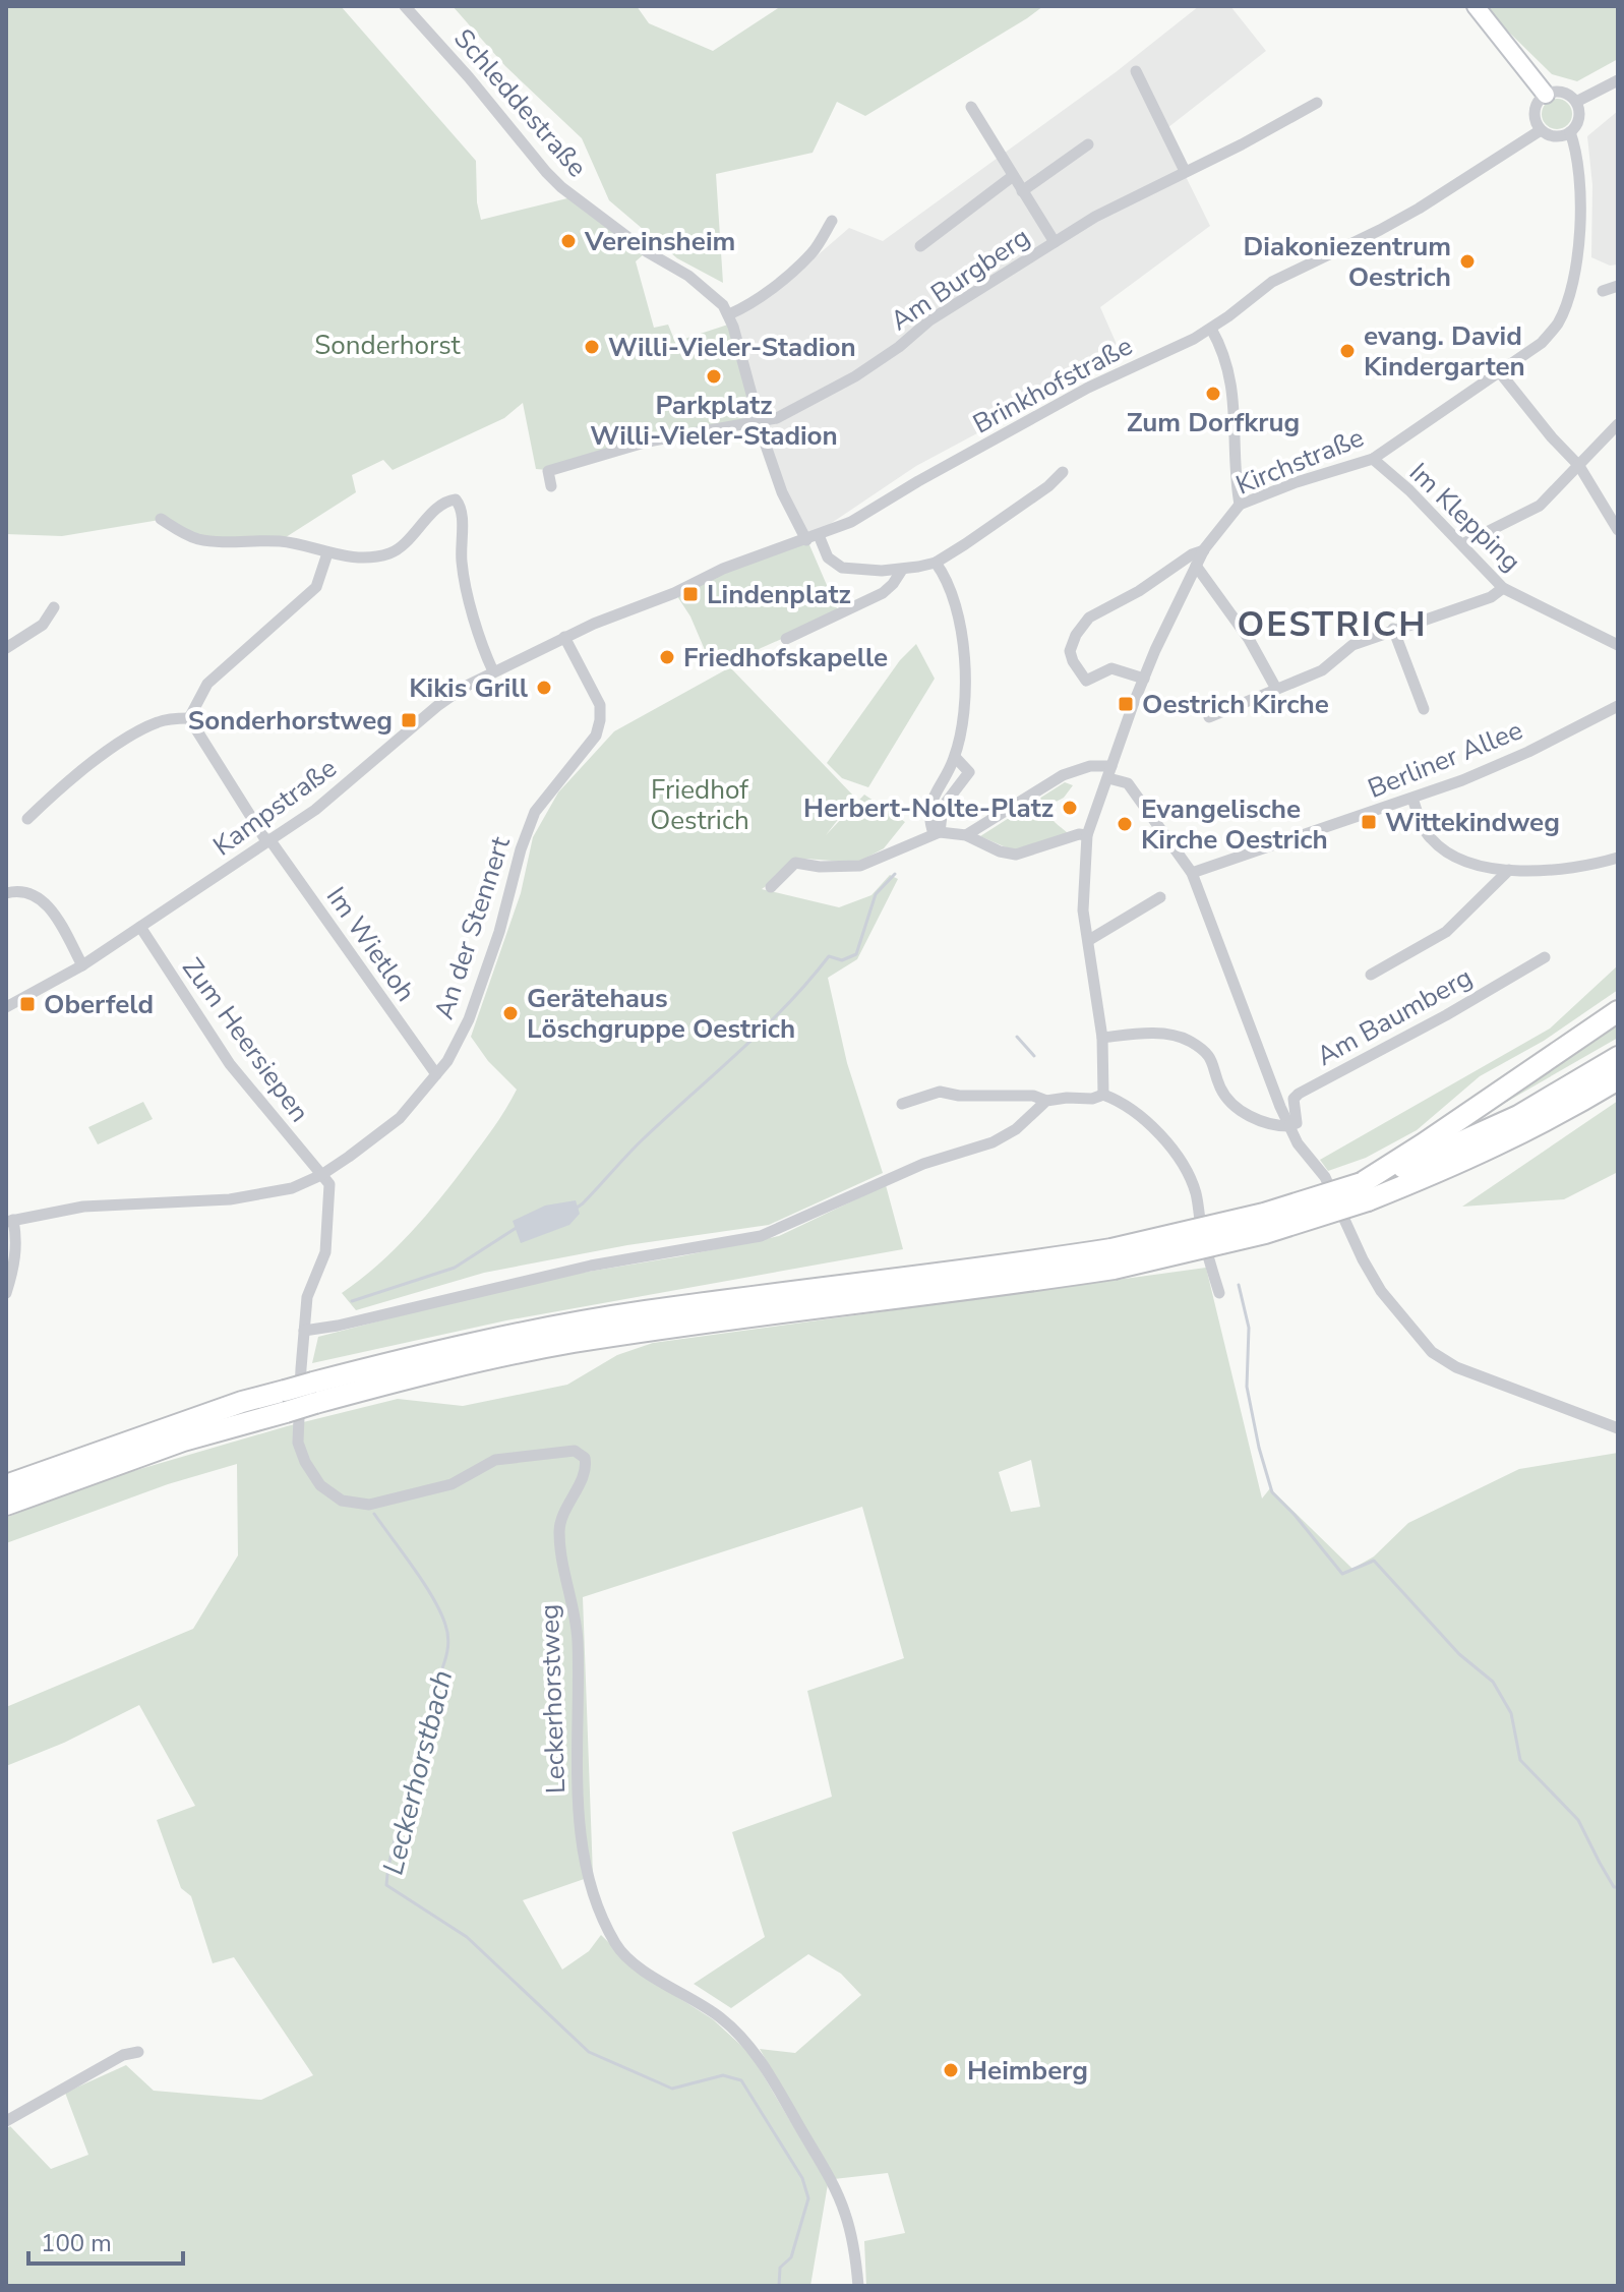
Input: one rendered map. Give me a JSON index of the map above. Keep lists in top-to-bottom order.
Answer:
{
  "streets": {
    "street": [
      "Schleddestraße",
      "Am Burgberg",
      "Brinkhofstraße",
      "Kirchstraße",
      "Im Klepping",
      "Berliner Allee",
      "Kampstraße",
      "An der Stennert",
      "Im Wietloh",
      "Am Baumberg",
      "Zum Heersiepen",
      "Leckerhorstweg"
    ]
  },
  "crossings": [
    ["Schleddestraße", "Am Burgberg"],
    ["Schleddestraße", "Brinkhofstraße"],
    ["Brinkhofstraße", "Kirchstraße"],
    ["Brinkhofstraße", "Kampstraße"],
    ["Brinkhofstraße", "An der Stennert"],
    ["Kirchstraße", "Im Klepping"],
    ["Kampstraße", "An der Stennert"],
    ["Kampstraße", "Im Wietloh"],
    ["Kampstraße", "Zum Heersiepen"],
    ["An der Stennert", "Im Wietloh"],
    ["An der Stennert", "Zum Heersiepen"],
    ["An der Stennert", "Leckerhorstweg"],
    ["Zum Heersiepen", "Leckerhorstweg"]
  ],
  "districts": ["OESTRICH"],
  "water": ["Leckerhorstbach"],
  "parks": ["Sonderhorst", "Friedhof Oestrich"],
  "places": {
    "other": [
      "Vereinsheim",
      "Diakoniezentrum Oestrich",
      "Willi-Vieler-Stadion",
      "evang. David Kindergarten",
      "Parkplatz Willi-Vieler-Stadion",
      "Zum Dorfkrug",
      "Friedhofskapelle",
      "Kikis Grill",
      "Herbert-Nolte-Platz",
      "Evangelische Kirche Oestrich",
      "Gerätehaus Löschgruppe Oestrich",
      "Heimberg"
    ],
    "transit": [
      "Lindenplatz",
      "Oestrich Kirche",
      "Sonderhorstweg",
      "Wittekindweg",
      "Oberfeld"
    ]
  },
  "scale_bar": "100 m"
}
